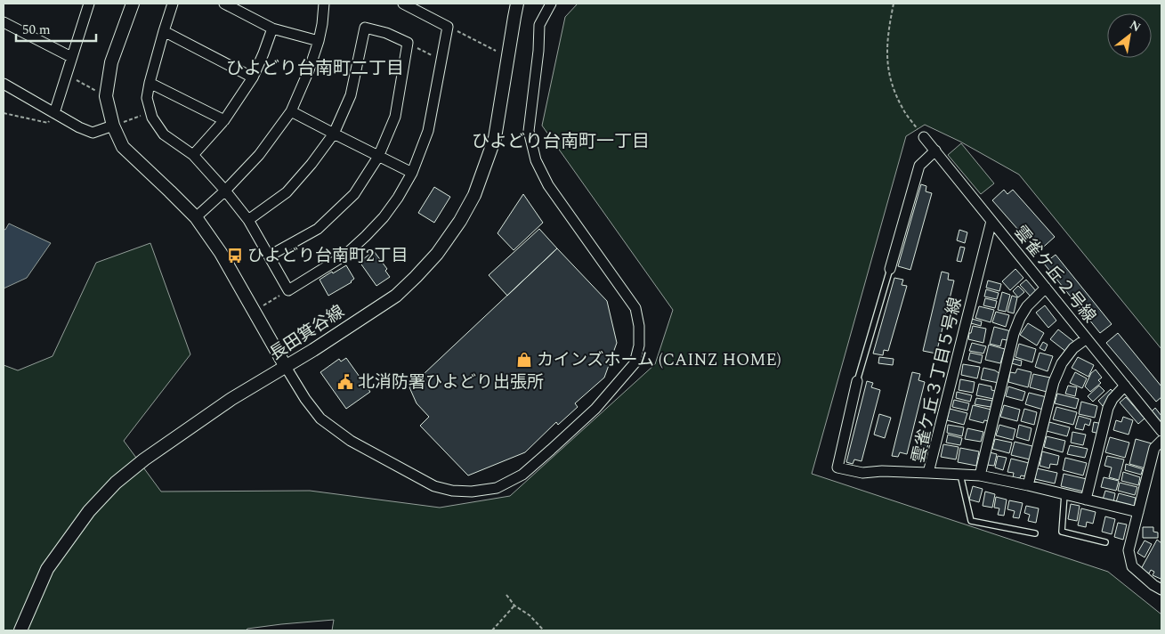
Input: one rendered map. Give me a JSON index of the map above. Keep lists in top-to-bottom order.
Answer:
{
  "streets": {
    "street": ["雲雀ケ丘２号線", "長田箕谷線", "雲雀ケ丘３丁目５号線"]
  },
  "crossings": [
    ["雲雀ケ丘２号線", "雲雀ケ丘３丁目５号線"]
  ],
  "districts": ["ひよどり台南町二丁目", "ひよどり台南町一丁目"],
  "places": {
    "bus stop": ["ひよどり台南町2丁目"],
    "shop": ["カインズホーム (CAINZ HOME)"],
    "public building": ["北消防署ひよどり出張所"]
  },
  "scale_bar": "50 m",
  "north": "top right"
}
